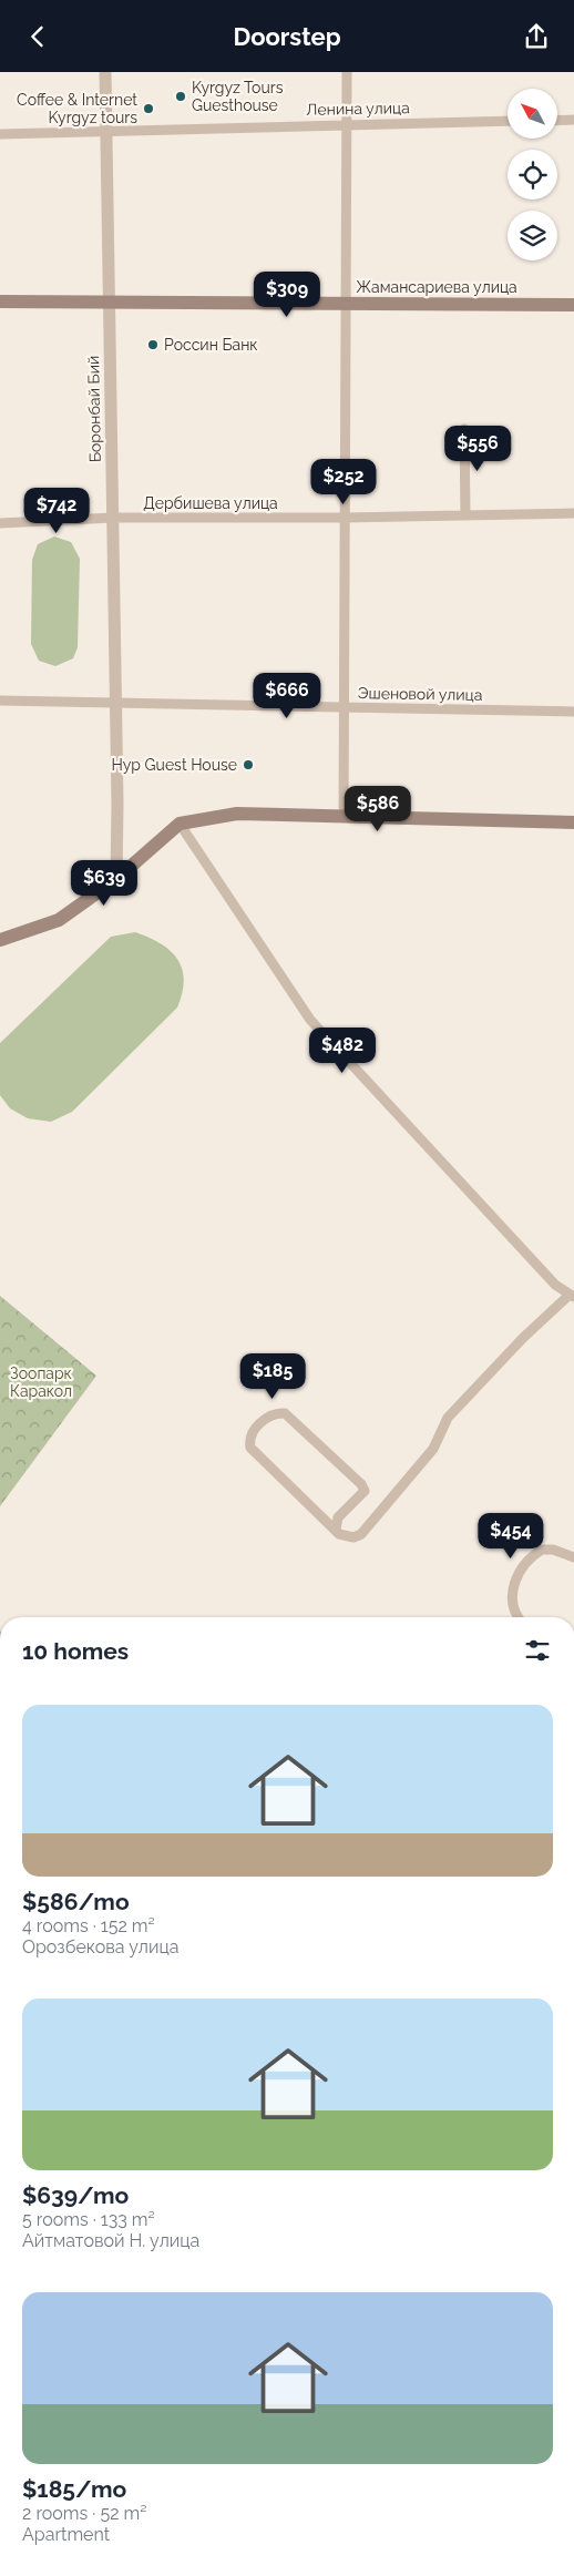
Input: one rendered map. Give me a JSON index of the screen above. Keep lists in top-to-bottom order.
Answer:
{
  "streets": {
    "main road": ["Жамансариева улица"],
    "street": [
      "Ленина улица",
      "Боронбай Бий",
      "Дербишева улица",
      "Эшеновой улица"
    ]
  },
  "crossings": [
    ["Ленина улица", "Боронбай Бий"],
    ["Жамансариева улица", "Боронбай Бий"],
    ["Боронбай Бий", "Дербишева улица"],
    ["Боронбай Бий", "Эшеновой улица"]
  ],
  "parks": ["Зоопарк Каракол"],
  "places": [
    "Kyrgyz Tours Guesthouse",
    "Coffee & Internet Kyrgyz tours",
    "Россин Банк",
    "Нур Guest House"
  ],
  "north": "top left",
  "page": {
    "header": "Doorstep",
    "price": [
      "$309",
      "$556",
      "$252",
      "$742",
      "$666",
      "$586",
      "$639",
      "$482",
      "$185",
      "$454"
    ],
    "heading": "10 homes",
    "list": [
      {
        "name": "$586/mo",
        "note": "4 rooms · 152 m² · Орозбекова улица"
      },
      {
        "name": "$639/mo",
        "note": "5 rooms · 133 m² · Айтматовой Н. улица"
      },
      {
        "name": "$185/mo",
        "note": "2 rooms · 52 m² · Apartment"
      }
    ]
  }
}
